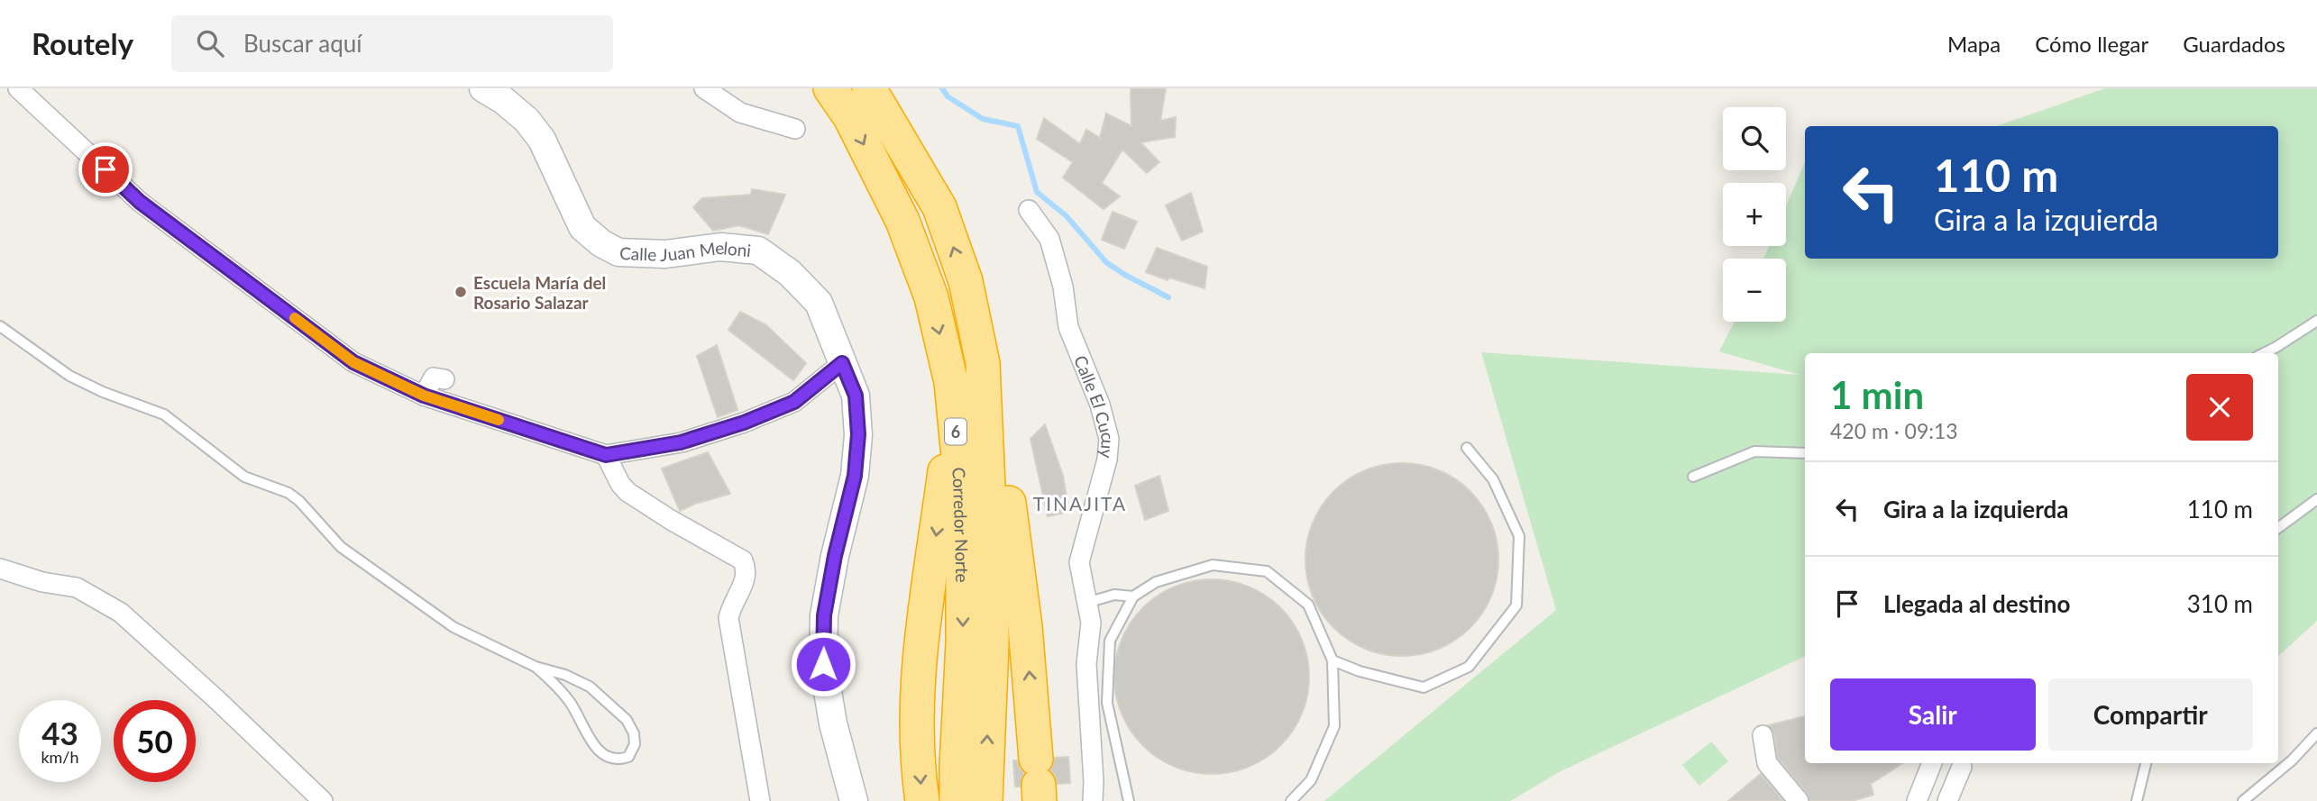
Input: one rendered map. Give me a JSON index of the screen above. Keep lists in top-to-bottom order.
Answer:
{
  "streets": {
    "highway": ["6", "Corredor Norte"],
    "main road": ["Calle Juan Meloni"],
    "street": ["Calle El Cucuy"]
  },
  "districts": ["TINAJITA"],
  "places": ["Escuela María del Rosario Salazar"],
  "page": {
    "header": "Routely",
    "search": "Buscar aquí",
    "nav": ["Mapa", "Cómo llegar", "Guardados"],
    "map_buttons": ["+", "−"],
    "turn": ["110 m", "Gira a la izquierda"],
    "heading": ["1 min", "420 m · 09:13"],
    "list": [
      {
        "name": "Gira a la izquierda",
        "value": "110 m"
      },
      {
        "name": "Llegada al destino",
        "value": "310 m"
      }
    ],
    "buttons": ["Salir", "Compartir"],
    "speed": "43 km/h",
    "limit": "50"
  }
}
